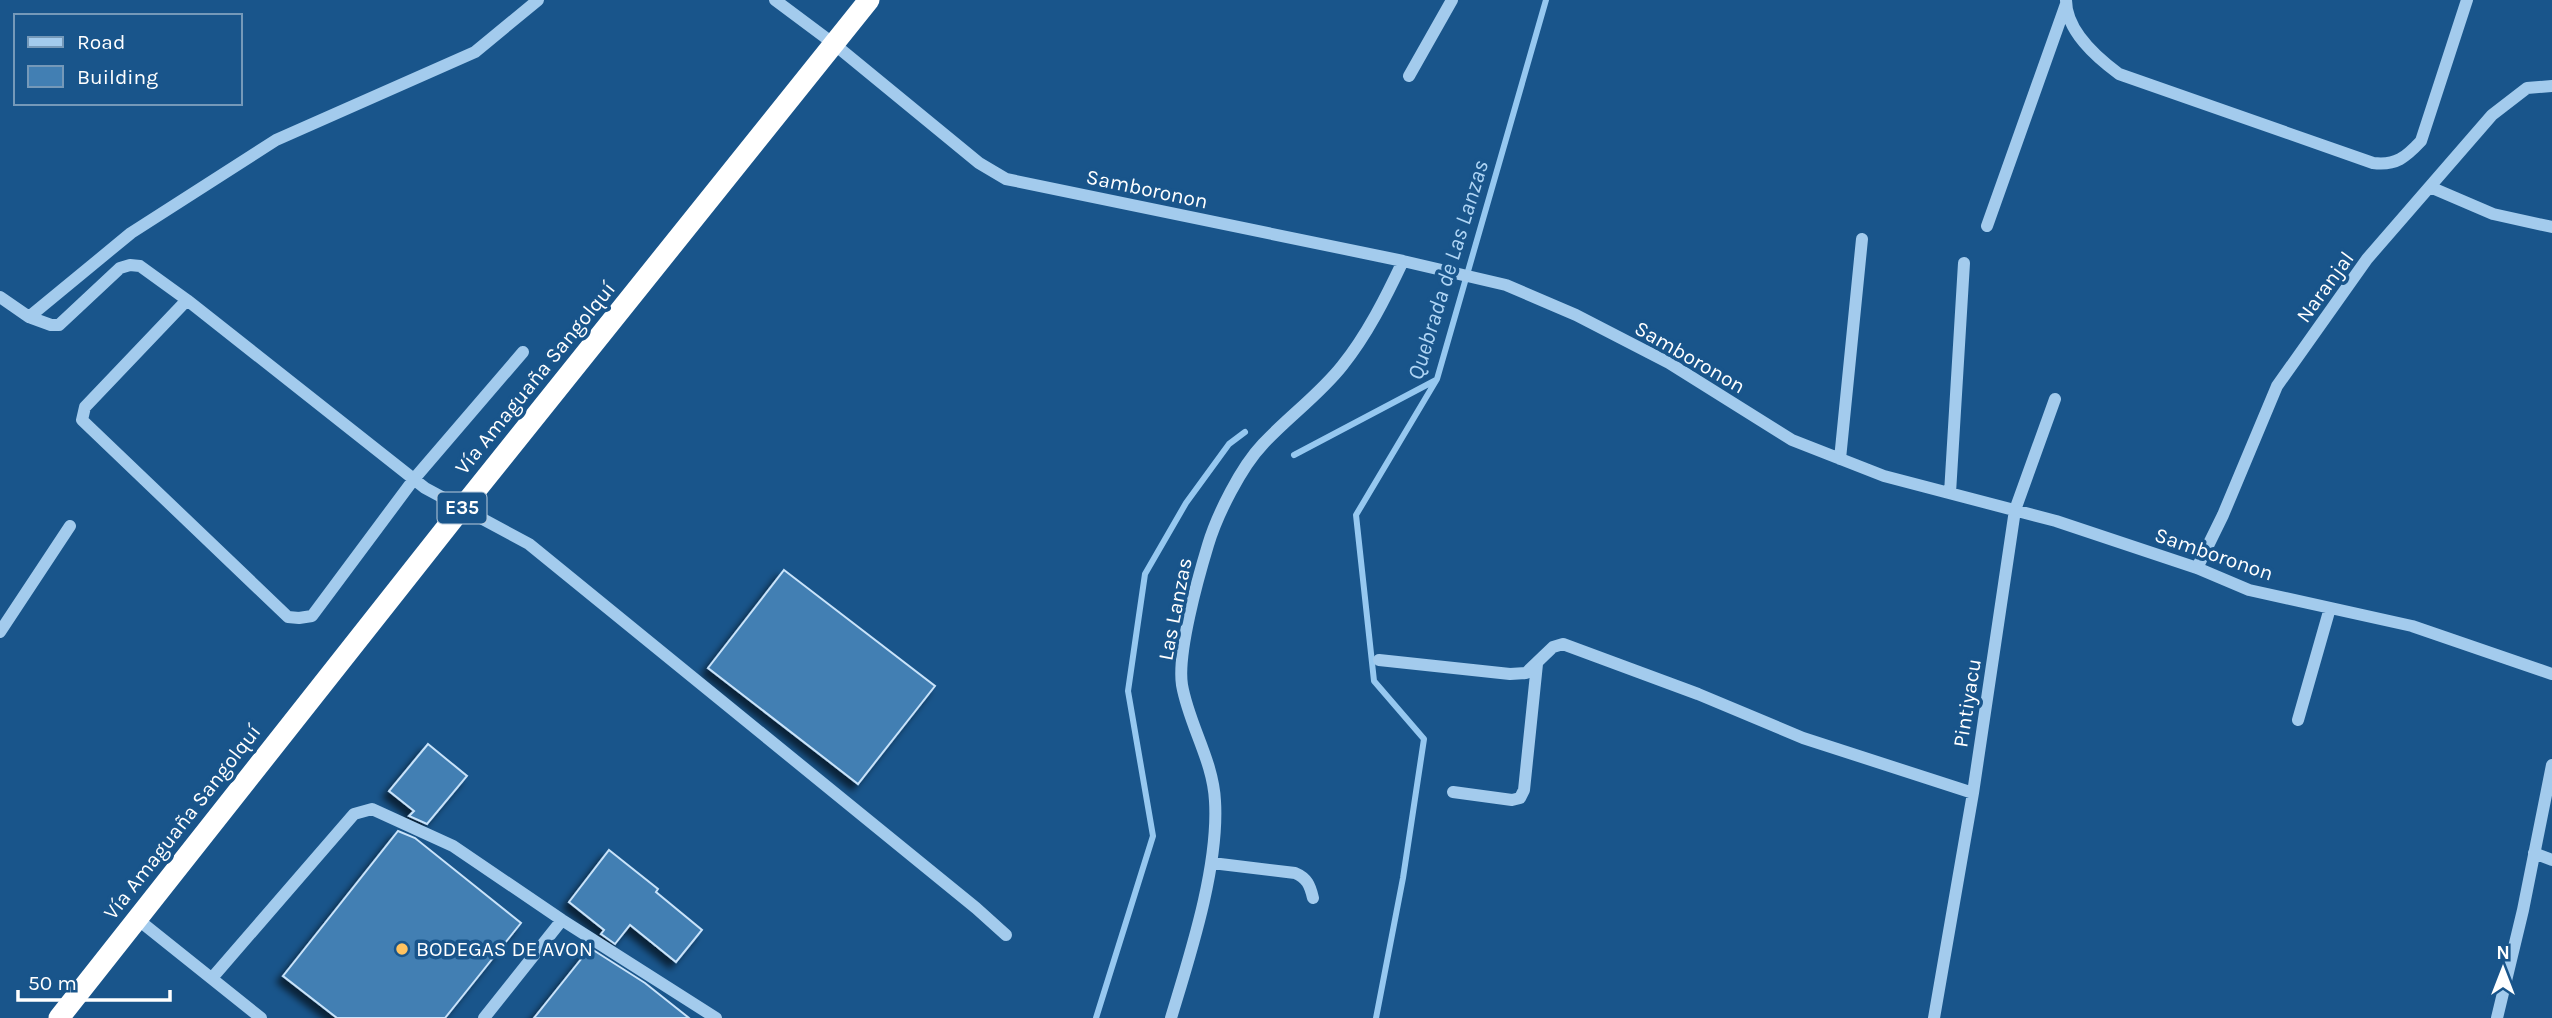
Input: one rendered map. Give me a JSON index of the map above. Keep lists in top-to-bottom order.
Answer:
{
  "streets": {
    "highway": ["Vía Amaguaña Sangolquí", "E35"],
    "street": [
      "Samboronon",
      "Naranjal",
      "Las Lanzas",
      "Pintiyacu"
    ]
  },
  "crossings": [
    ["Samboronon", "Naranjal"],
    ["Samboronon", "Vía Amaguaña Sangolquí"],
    ["Samboronon", "Las Lanzas"],
    ["Samboronon", "Pintiyacu"]
  ],
  "water": ["Quebrada de Las Lanzas"],
  "places": ["BODEGAS DE AVON"],
  "legend": ["Road", "Building"],
  "scale_bar": "50 m",
  "north": "top"
}
